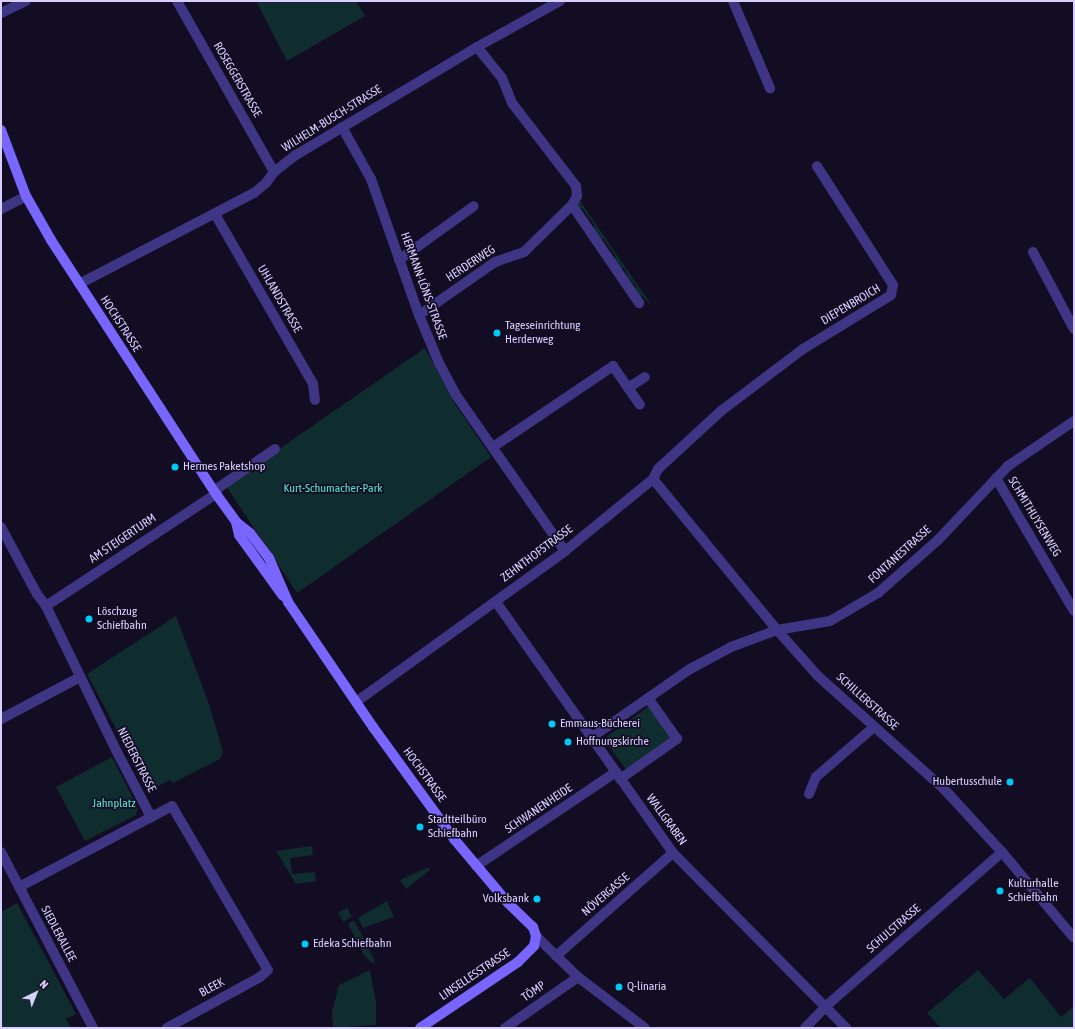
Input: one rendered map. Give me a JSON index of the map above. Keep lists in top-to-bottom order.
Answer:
{
  "streets": {
    "street": [
      "ROSEGGERSTRASSE",
      "WILHELM-BUSCH-STRASSE",
      "HERDERWEG",
      "HERMANN-LÖNS-STRASSE",
      "UHLANDSTRASSE",
      "DIEPENBROICH",
      "HOCHSTRASSE",
      "SCHMITHUYSENWEG",
      "AM STEIGERTURM",
      "ZEHNTHOFSTRASSE",
      "FONTANESTRASSE",
      "SCHILLERSTRASSE",
      "NIEDERSTRASSE",
      "SCHWANENHEIDE",
      "WALLGRABEN",
      "NÖVERGASSE",
      "SCHULSTRASSE",
      "SIEDLERALLEE",
      "LINSELLESSTRASSE",
      "BLEEK",
      "TÖMP"
    ]
  },
  "crossings": [
    ["ROSEGGERSTRASSE", "WILHELM-BUSCH-STRASSE"],
    ["WILHELM-BUSCH-STRASSE", "HERMANN-LÖNS-STRASSE"],
    ["WILHELM-BUSCH-STRASSE", "UHLANDSTRASSE"],
    ["WILHELM-BUSCH-STRASSE", "HOCHSTRASSE"],
    ["HERDERWEG", "HERMANN-LÖNS-STRASSE"],
    ["HERMANN-LÖNS-STRASSE", "ZEHNTHOFSTRASSE"],
    ["DIEPENBROICH", "ZEHNTHOFSTRASSE"],
    ["HOCHSTRASSE", "AM STEIGERTURM"],
    ["HOCHSTRASSE", "ZEHNTHOFSTRASSE"],
    ["HOCHSTRASSE", "SCHWANENHEIDE"],
    ["HOCHSTRASSE", "NÖVERGASSE"],
    ["HOCHSTRASSE", "LINSELLESSTRASSE"],
    ["HOCHSTRASSE", "TÖMP"],
    ["SCHMITHUYSENWEG", "FONTANESTRASSE"],
    ["AM STEIGERTURM", "NIEDERSTRASSE"],
    ["ZEHNTHOFSTRASSE", "SCHILLERSTRASSE"],
    ["ZEHNTHOFSTRASSE", "WALLGRABEN"],
    ["FONTANESTRASSE", "SCHILLERSTRASSE"],
    ["FONTANESTRASSE", "SCHWANENHEIDE"],
    ["FONTANESTRASSE", "WALLGRABEN"],
    ["SCHILLERSTRASSE", "SCHULSTRASSE"],
    ["NIEDERSTRASSE", "BLEEK"],
    ["SCHWANENHEIDE", "WALLGRABEN"],
    ["WALLGRABEN", "NÖVERGASSE"],
    ["WALLGRABEN", "SCHULSTRASSE"]
  ],
  "parks": ["Kurt-Schumacher-Park", "Jahnplatz"],
  "places": [
    "Tageseinrichtung Herderweg",
    "Hermes Paketshop",
    "Löschzug Schiefbahn",
    "Emmaus-Bücherei",
    "Hoffnungskirche",
    "Hubertusschule",
    "Stadtteilbüro Schiefbahn",
    "Kulturhalle Schiefbahn",
    "Volksbank",
    "Edeka Schiefbahn",
    "Q-linaria"
  ],
  "north": "top right"
}
